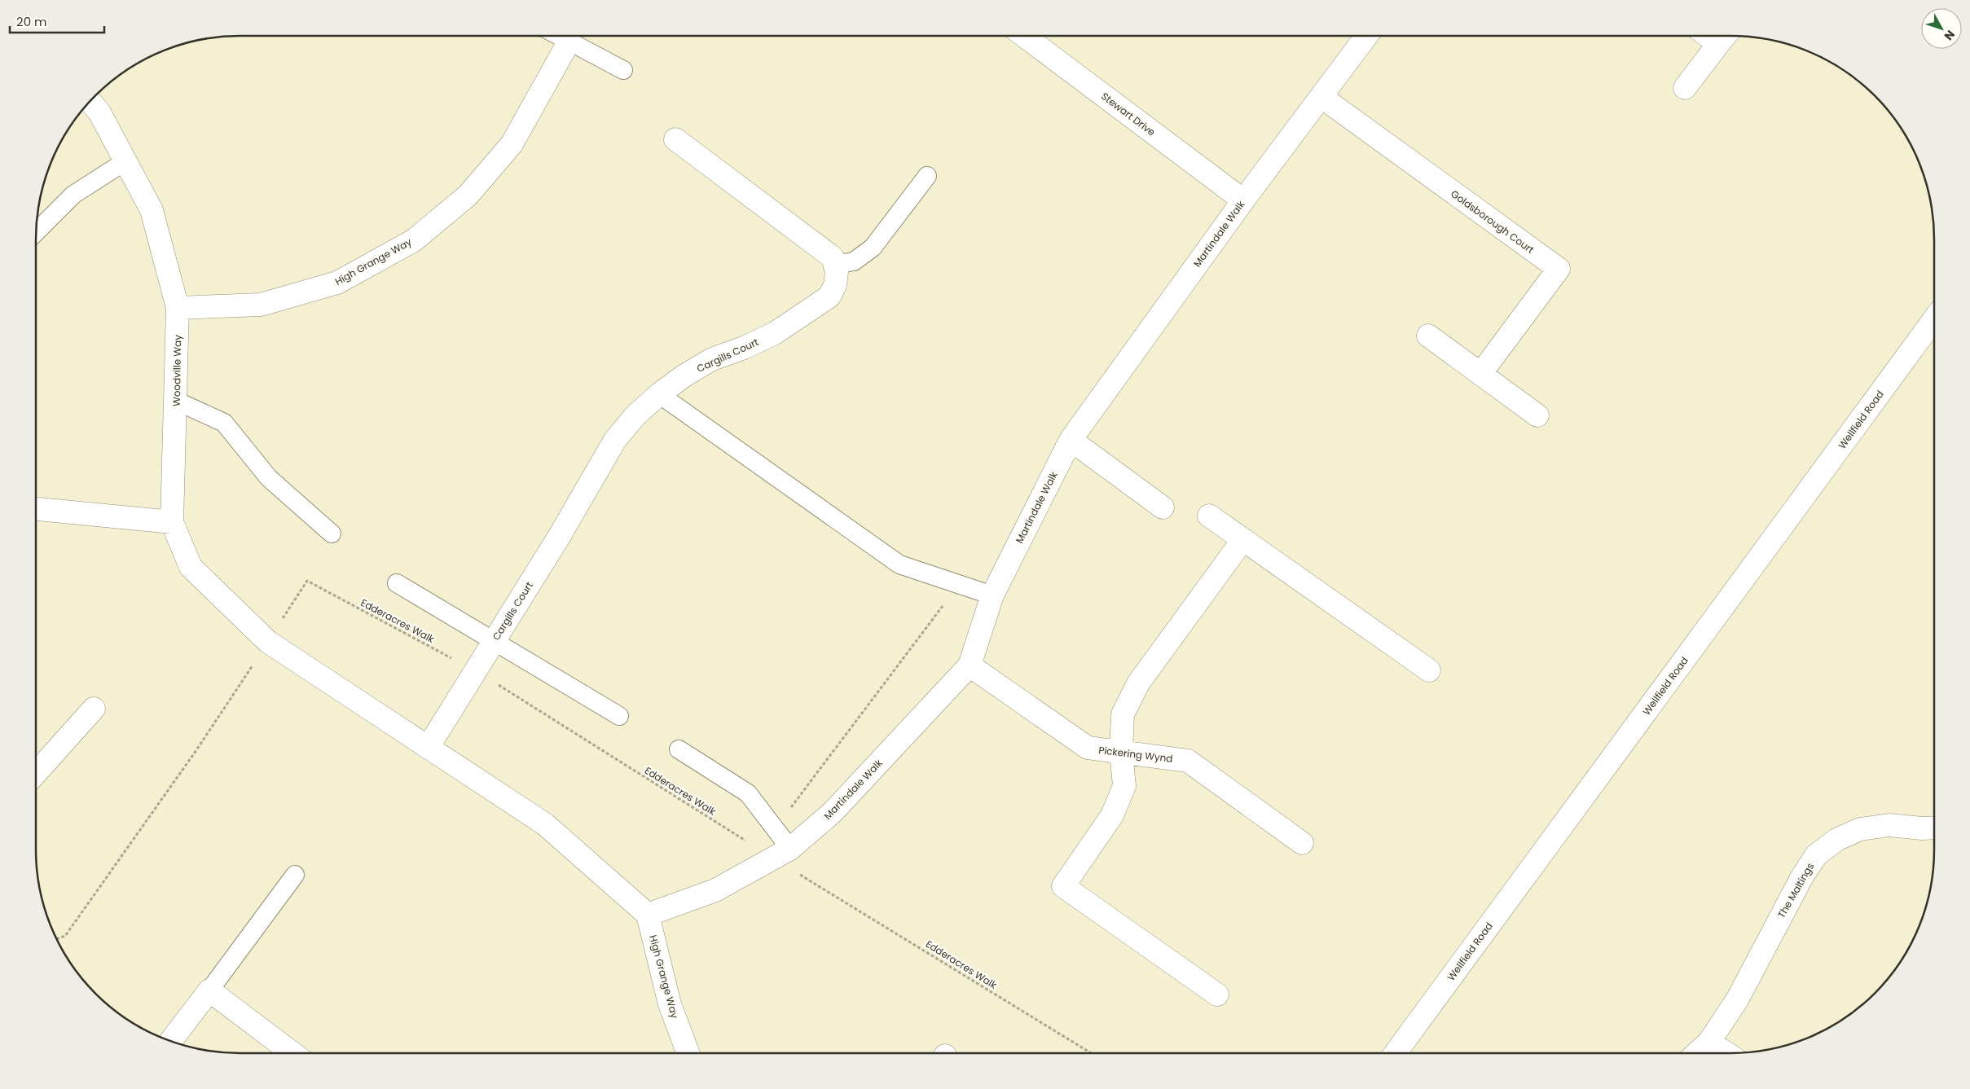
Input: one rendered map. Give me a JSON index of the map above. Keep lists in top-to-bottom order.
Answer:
{
  "streets": {
    "street": [
      "Stewart Drive",
      "Goldsborough Court",
      "Martindale Walk",
      "High Grange Way",
      "Cargills Court",
      "Woodville Way",
      "Wellfield Road",
      "Pickering Wynd",
      "The Maltings"
    ],
    "path": ["Edderacres Walk"]
  },
  "crossings": [
    ["Stewart Drive", "Martindale Walk"],
    ["Goldsborough Court", "Martindale Walk"],
    ["Martindale Walk", "High Grange Way"],
    ["Martindale Walk", "Edderacres Walk"],
    ["Martindale Walk", "Pickering Wynd"],
    ["High Grange Way", "Woodville Way"],
    ["Cargills Court", "Edderacres Walk"]
  ],
  "scale_bar": "20 m",
  "north": "bottom right"
}
